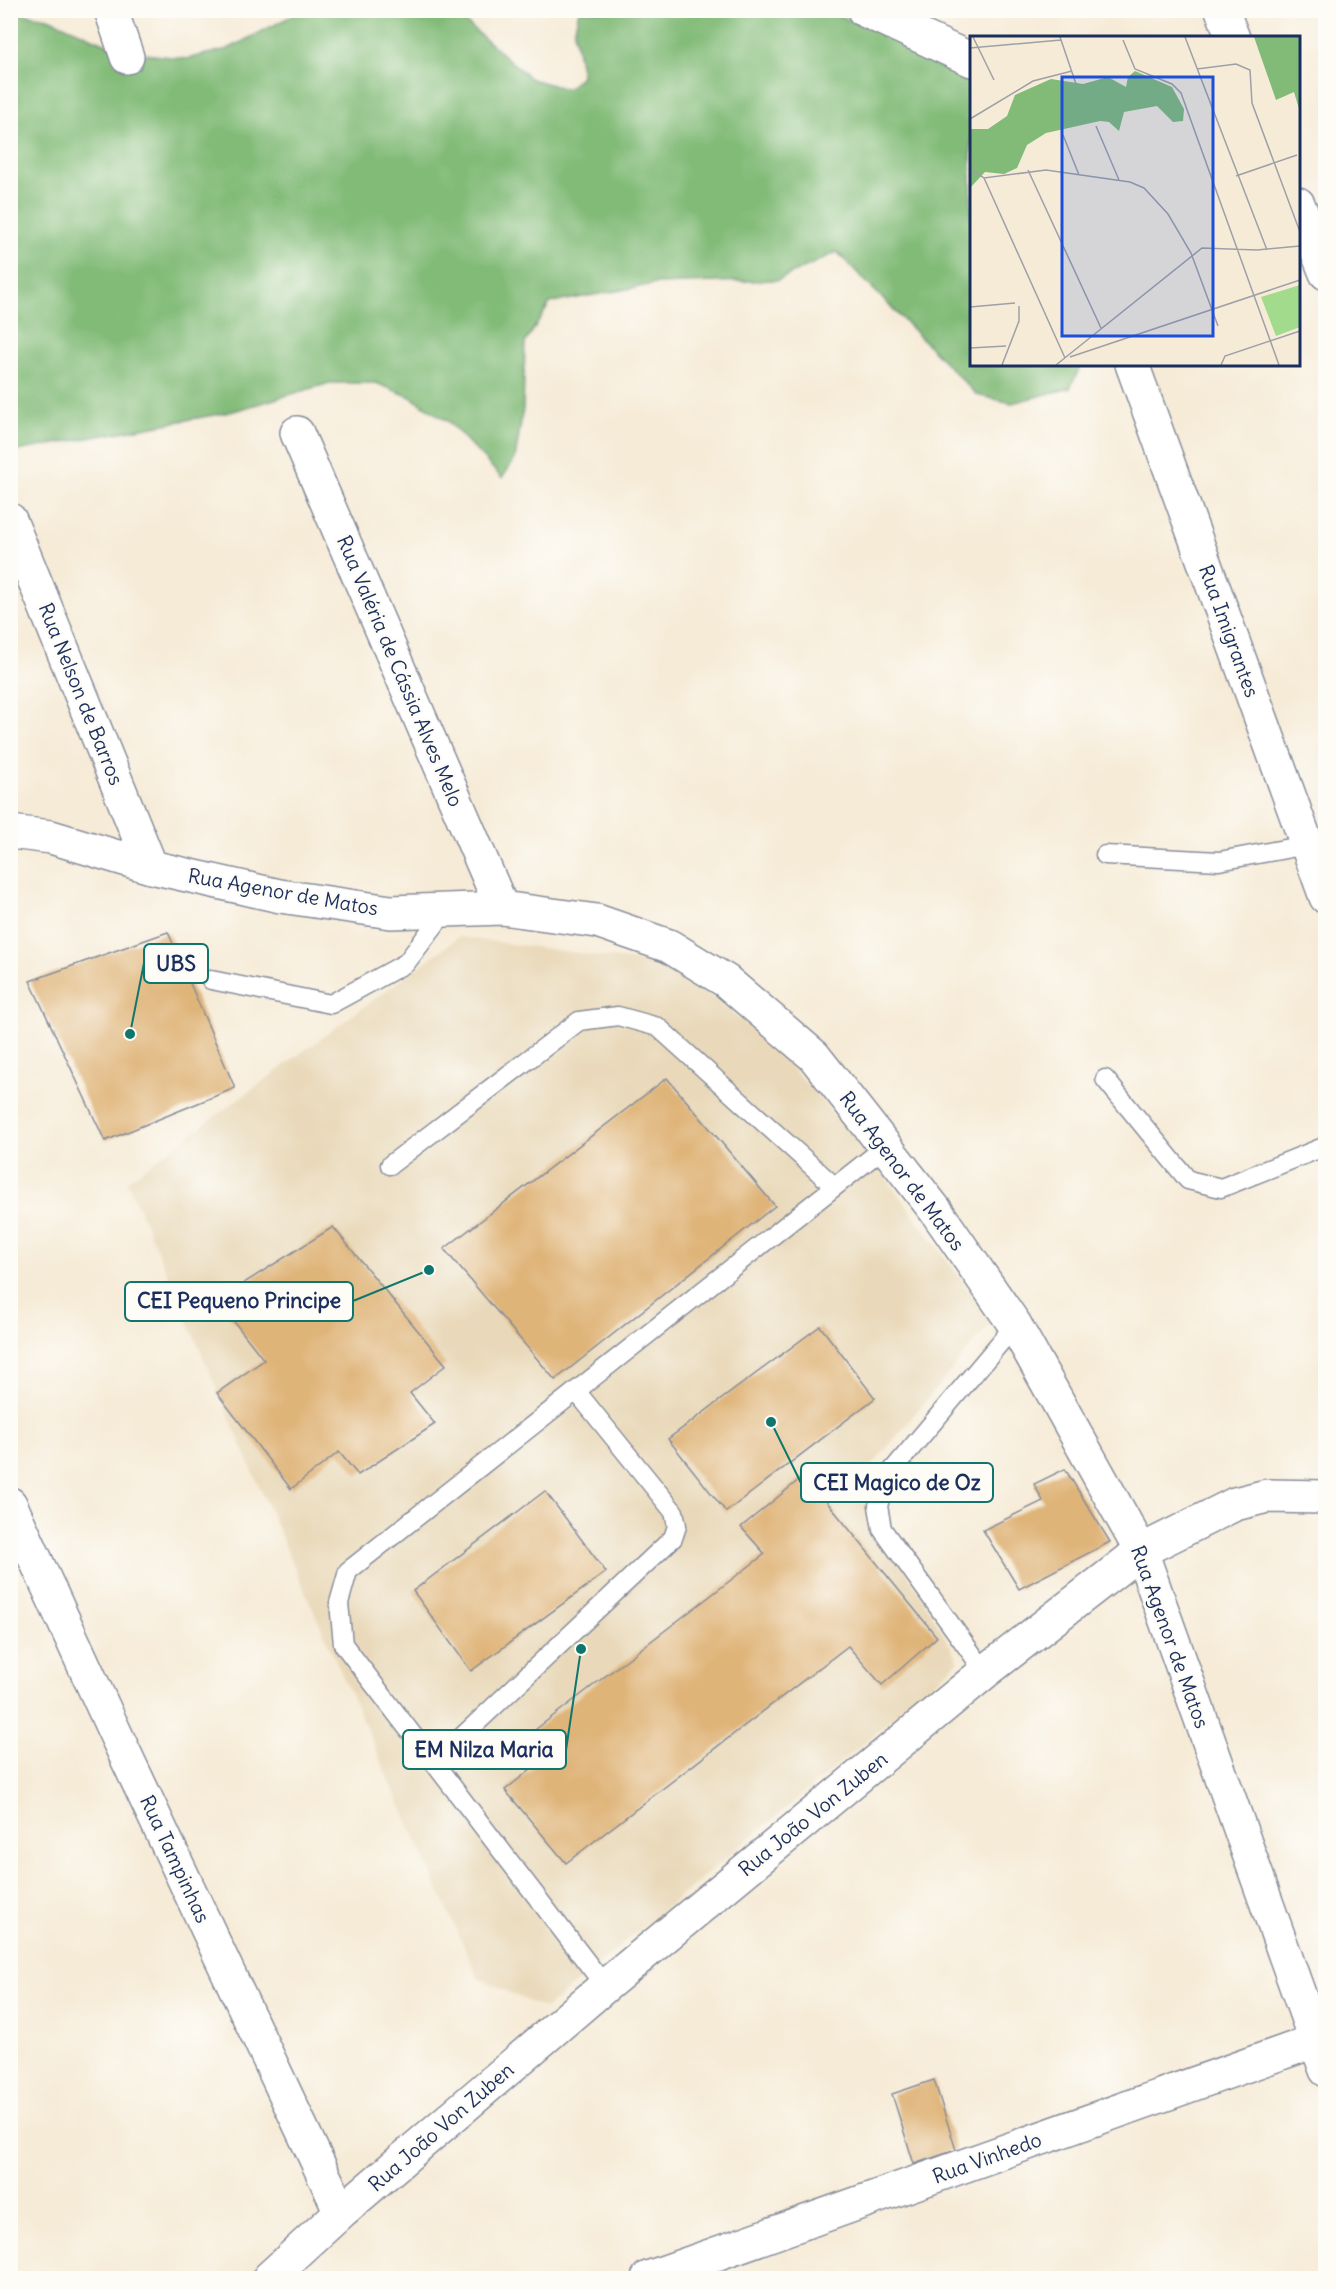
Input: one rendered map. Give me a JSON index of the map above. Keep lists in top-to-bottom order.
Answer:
{
  "streets": {
    "street": [
      "Rua Imigrantes",
      "Rua Valéria de Cássia Alves Melo",
      "Rua Nelson de Barros",
      "Rua Agenor de Matos",
      "Rua João Von Zuben",
      "Rua Tampinhas",
      "Rua Vinhedo"
    ]
  },
  "crossings": [
    ["Rua Valéria de Cássia Alves Melo", "Rua Agenor de Matos"],
    ["Rua Nelson de Barros", "Rua Agenor de Matos"],
    ["Rua Agenor de Matos", "Rua João Von Zuben"],
    ["Rua Agenor de Matos", "Rua Vinhedo"],
    ["Rua João Von Zuben", "Rua Tampinhas"]
  ],
  "places": [
    "UBS",
    "CEI Pequeno Principe",
    "CEI Magico de Oz",
    "EM Nilza Maria"
  ]
}
